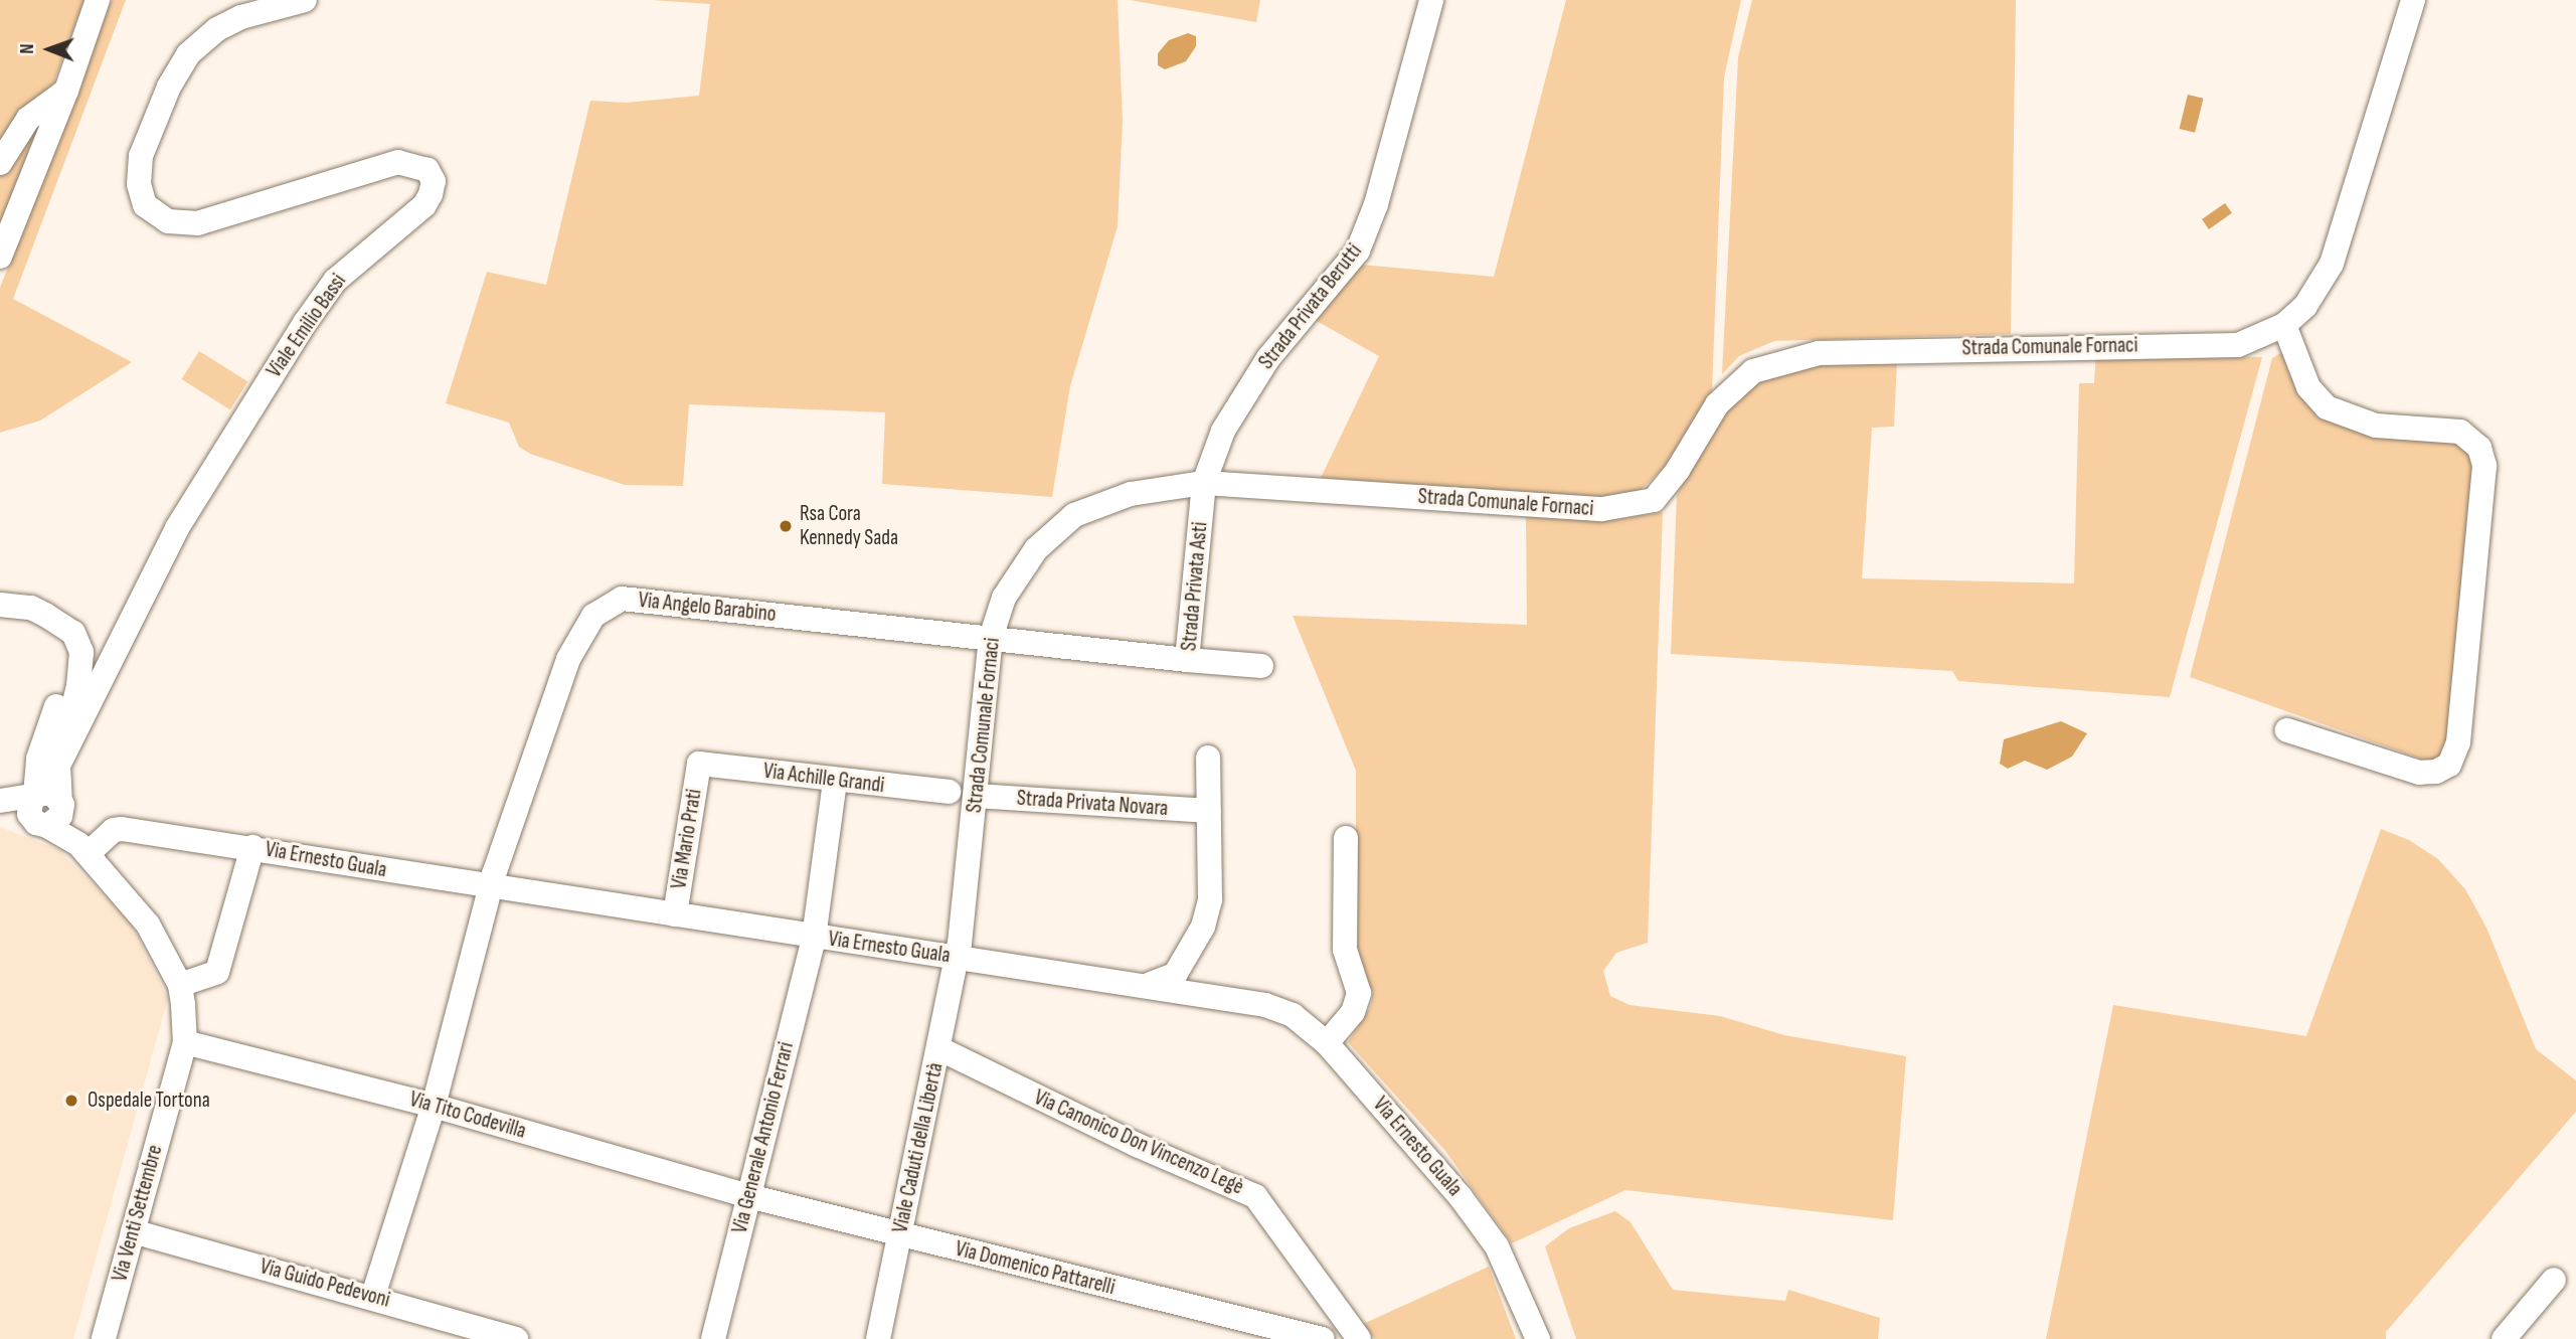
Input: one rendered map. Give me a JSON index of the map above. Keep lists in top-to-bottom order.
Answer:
{
  "streets": {
    "street": [
      "Strada Privata Berutti",
      "Viale Emilio Bassi",
      "Strada Comunale Fornaci",
      "Strada Privata Asti",
      "Via Angelo Barabino",
      "Via Achille Grandi",
      "Strada Privata Novara",
      "Via Mario Prati",
      "Via Ernesto Guala",
      "Via Tito Codevilla",
      "Via Generale Antonio Ferrari",
      "Via Canonico Don Vincenzo Legè",
      "Viale Caduti della Libertà",
      "Via Venti Settembre",
      "Via Domenico Pattarelli",
      "Via Guido Pedevoni"
    ]
  },
  "crossings": [
    ["Strada Privata Berutti", "Strada Comunale Fornaci"],
    ["Strada Privata Berutti", "Strada Privata Asti"],
    ["Strada Comunale Fornaci", "Strada Privata Asti"],
    ["Strada Comunale Fornaci", "Via Angelo Barabino"],
    ["Strada Comunale Fornaci", "Strada Privata Novara"],
    ["Strada Comunale Fornaci", "Via Ernesto Guala"],
    ["Strada Comunale Fornaci", "Viale Caduti della Libertà"],
    ["Strada Privata Asti", "Via Angelo Barabino"],
    ["Via Angelo Barabino", "Via Ernesto Guala"],
    ["Via Angelo Barabino", "Via Tito Codevilla"],
    ["Via Angelo Barabino", "Via Guido Pedevoni"],
    ["Via Achille Grandi", "Via Mario Prati"],
    ["Via Achille Grandi", "Via Generale Antonio Ferrari"],
    ["Via Mario Prati", "Via Ernesto Guala"],
    ["Via Ernesto Guala", "Via Generale Antonio Ferrari"],
    ["Via Ernesto Guala", "Viale Caduti della Libertà"],
    ["Via Tito Codevilla", "Via Generale Antonio Ferrari"],
    ["Via Tito Codevilla", "Via Venti Settembre"],
    ["Via Tito Codevilla", "Via Domenico Pattarelli"],
    ["Via Generale Antonio Ferrari", "Via Domenico Pattarelli"],
    ["Via Canonico Don Vincenzo Legè", "Viale Caduti della Libertà"],
    ["Viale Caduti della Libertà", "Via Domenico Pattarelli"],
    ["Via Venti Settembre", "Via Guido Pedevoni"]
  ],
  "places": ["Rsa Cora Kennedy Sada", "Ospedale Tortona"],
  "north": "left"
}
